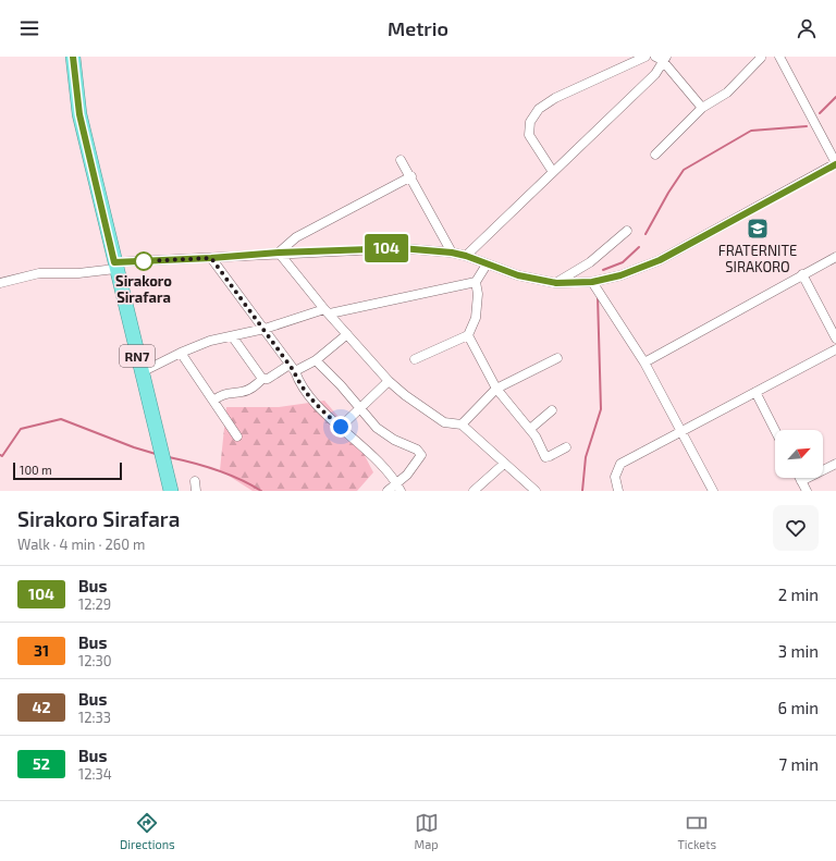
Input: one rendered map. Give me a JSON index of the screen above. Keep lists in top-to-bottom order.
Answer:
{
  "streets": {
    "highway": ["RN7"]
  },
  "places": {
    "school or university": ["FRATERNITE SIRAKORO"],
    "other": ["Sirakoro Sirafara"]
  },
  "lines": ["bus line 104"],
  "scale_bar": "100 m",
  "north": "top right",
  "page": {
    "header": "Metrio",
    "on_map": "104",
    "scale": "100 m",
    "heading": ["Sirakoro Sirafara", "Walk · 4 min · 260 m"],
    "list": [
      {
        "mark": "104",
        "name": "Bus",
        "note": "12:29",
        "value": "2 min"
      },
      {
        "mark": "31",
        "name": "Bus",
        "note": "12:30",
        "value": "3 min"
      },
      {
        "mark": "42",
        "name": "Bus",
        "note": "12:33",
        "value": "6 min"
      },
      {
        "mark": "52",
        "name": "Bus",
        "note": "12:34",
        "value": "7 min"
      }
    ],
    "tabs": ["Directions", "Map", "Tickets"]
  }
}
